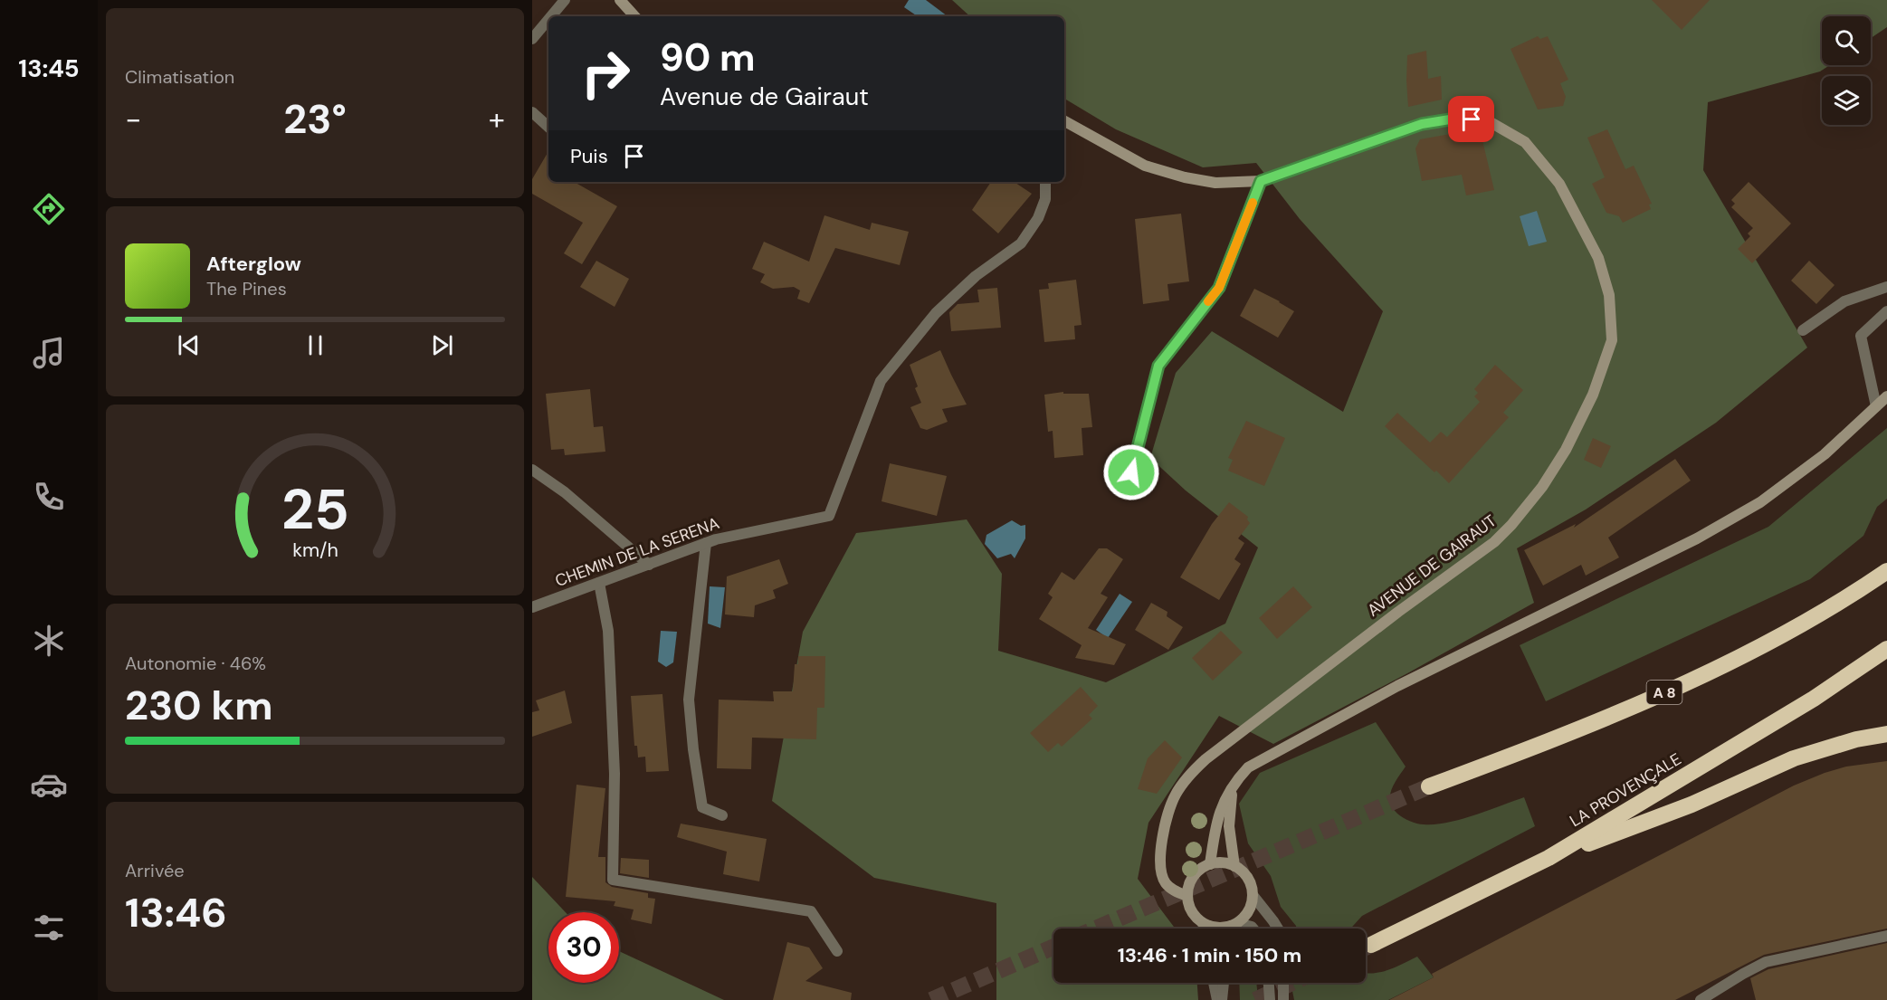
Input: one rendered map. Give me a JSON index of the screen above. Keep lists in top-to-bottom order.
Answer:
{
  "streets": {
    "highway": ["A 8", "LA PROVENÇALE"],
    "street": ["CHEMIN DE LA SERENA", "AVENUE DE GAIRAUT"]
  },
  "page": {
    "tabs": "13:45",
    "tile": [
      "Climatisation",
      ["Autonomie · 46%", "230 km"],
      ["Arrivée", "13:46"]
    ],
    "turn": ["90 m", "Avenue de Gairaut"],
    "heat": ["−", "23°", "+"],
    "then": "Puis",
    "song": ["Afterglow", "The Pines"],
    "limit": "30",
    "trip": "13:46 · 1 min · 150 m",
    "gauge": ["25", "km/h"]
  }
}
